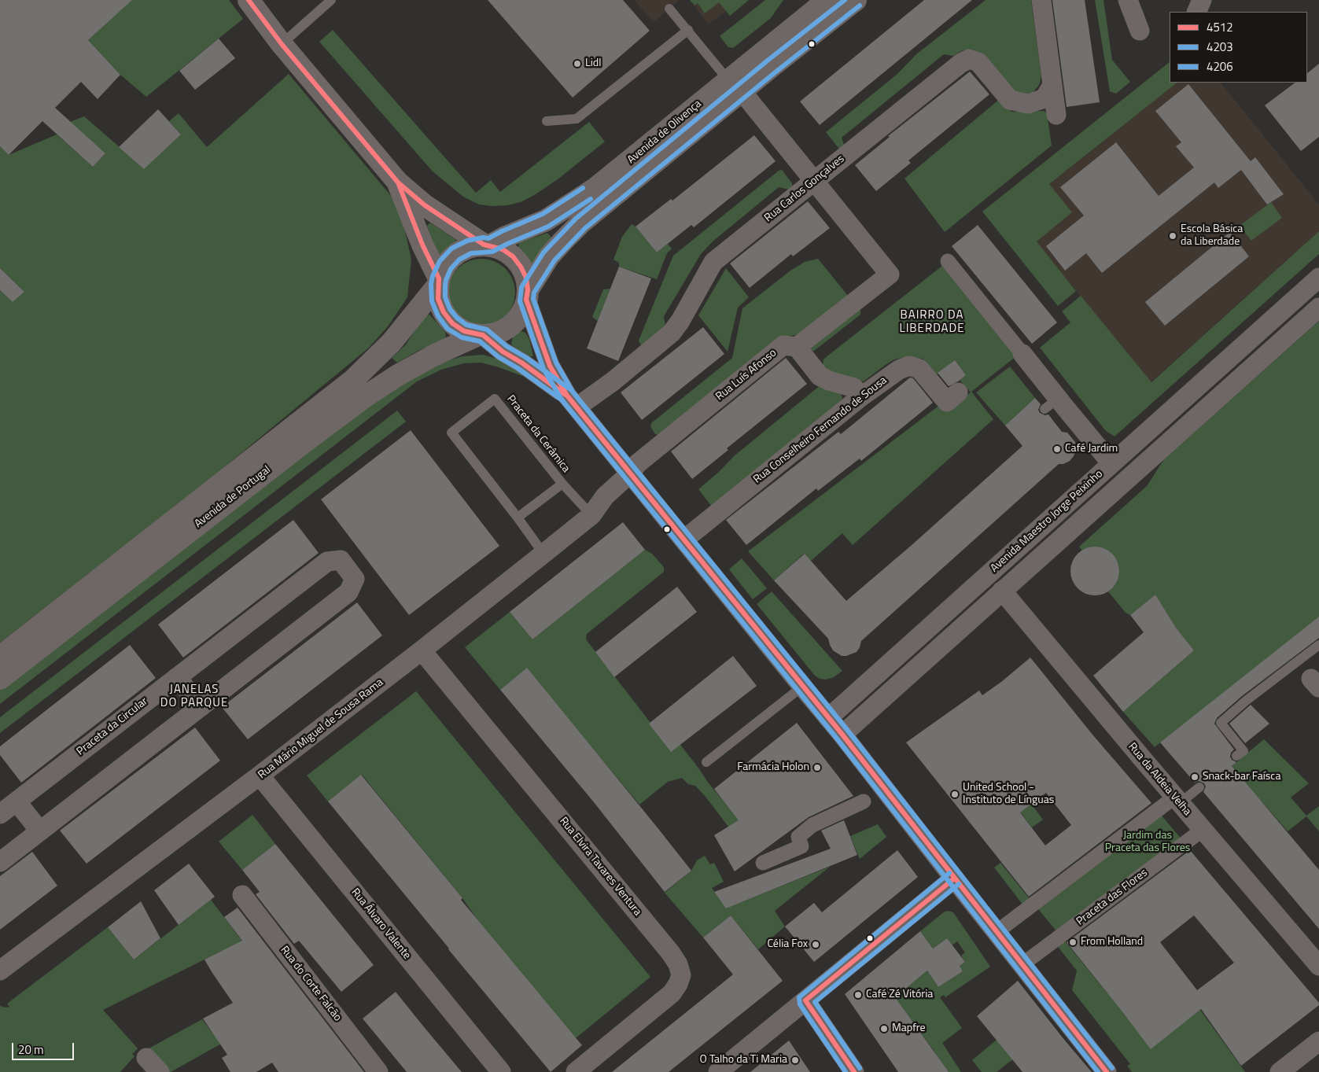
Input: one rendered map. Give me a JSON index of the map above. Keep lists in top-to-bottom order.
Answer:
{
  "streets": {
    "main road": ["Avenida de Olivença", "Avenida de Portugal"],
    "street": [
      "Rua Carlos Gonçalves",
      "Rua Luís Afonso",
      "Rua Conselheiro Fernando de Sousa",
      "Avenida Maestro Jorge Peixinho",
      "Praceta da Circular",
      "Rua Mário Miguel de Sousa Rama",
      "Rua da Aldeia Velha",
      "Rua Elvira Tavares Ventura",
      "Praceta das Flores",
      "Rua Álvaro Valente",
      "Rua do Corte Falcão"
    ],
    "lane": ["Praceta da Cerâmica"]
  },
  "crossings": [
    ["Avenida de Olivença", "Avenida de Portugal"],
    ["Rua Carlos Gonçalves", "Rua Luís Afonso"],
    ["Rua Luís Afonso", "Rua Mário Miguel de Sousa Rama"],
    ["Praceta da Cerâmica", "Rua Mário Miguel de Sousa Rama"],
    ["Avenida Maestro Jorge Peixinho", "Rua da Aldeia Velha"],
    ["Rua Mário Miguel de Sousa Rama", "Rua Elvira Tavares Ventura"],
    ["Rua Mário Miguel de Sousa Rama", "Rua Álvaro Valente"],
    ["Rua da Aldeia Velha", "Praceta das Flores"]
  ],
  "districts": ["BAIRRO DA LIBERDADE", "JANELAS DO PARQUE"],
  "parks": ["Jardim das Praceta das Flores"],
  "places": [
    "Lidl",
    "Escola Básica da Liberdade",
    "Café Jardim",
    "Farmácia Holon",
    "Snack-bar Faísca",
    "United School - Instituto de Línguas",
    "From Holland",
    "Célia Fox",
    "Café Zé Vitória",
    "Mapfre",
    "O Talho da Ti Maria"
  ],
  "lines": ["transit line 4512", "transit line 4203", "transit line 4206"],
  "legend": ["4512", "4203", "4206"],
  "scale_bar": "20 m"
}
